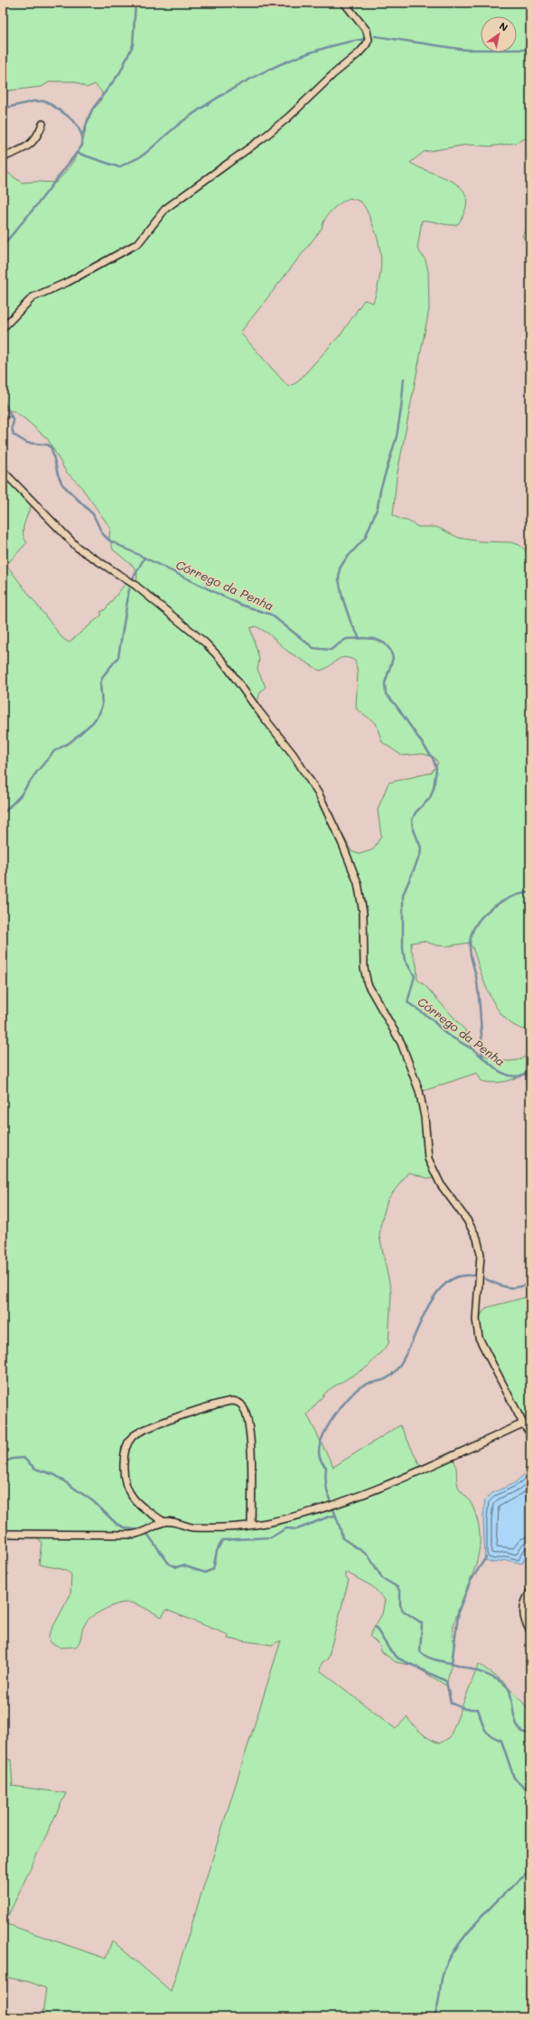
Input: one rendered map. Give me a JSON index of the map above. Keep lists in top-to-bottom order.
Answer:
{
  "water": ["Córrego da Penha"],
  "north": "top right"
}
